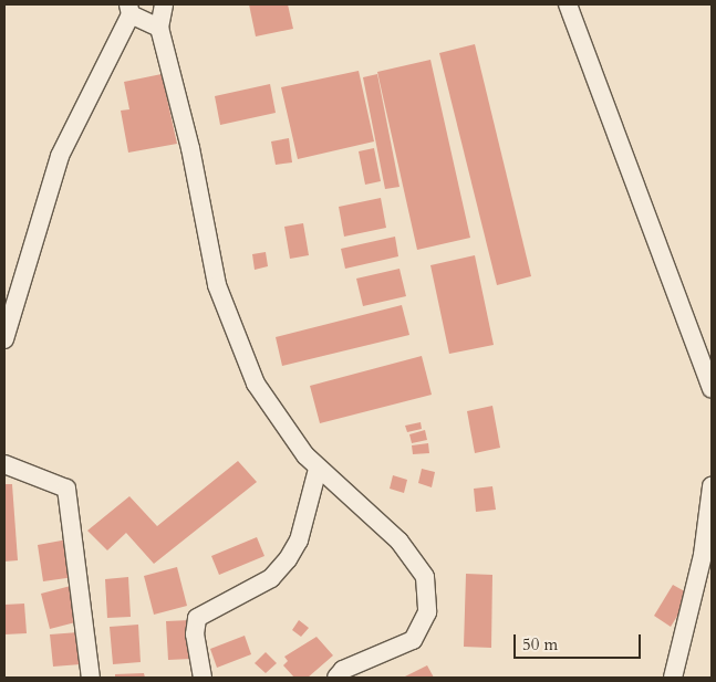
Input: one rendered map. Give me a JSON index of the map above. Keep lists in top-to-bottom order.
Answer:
{
  "scale_bar": "50 m"
}
